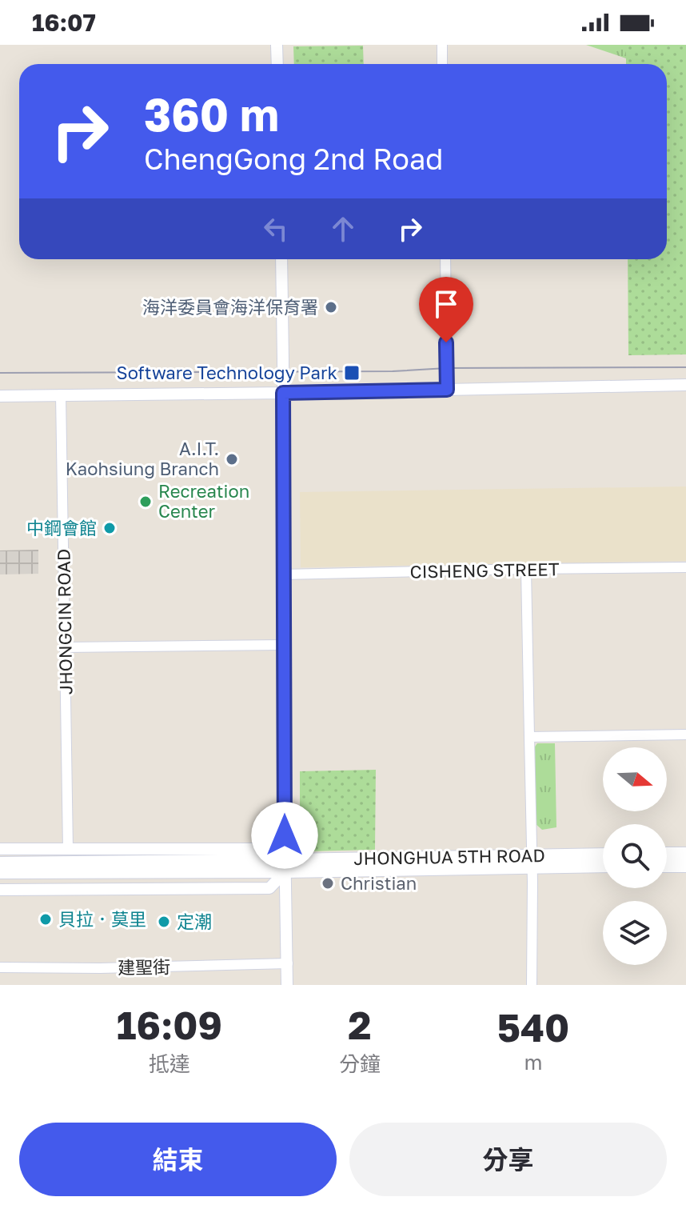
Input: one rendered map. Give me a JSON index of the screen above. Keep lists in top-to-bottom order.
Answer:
{
  "streets": {
    "main road": ["JHONGHUA 5TH ROAD"],
    "street": ["CISHENG STREET", "JHONGCIN ROAD", "建聖街"]
  },
  "crossings": [
    ["JHONGCIN ROAD", "JHONGHUA 5TH ROAD"]
  ],
  "places": {
    "other": [
      "海洋委員會海洋保育署",
      "A.I.T. Kaohsiung Branch",
      "Recreation Center",
      "中鋼會館",
      "Christian",
      "貝拉．莫里",
      "定潮"
    ],
    "transit": ["Software Technology Park"]
  },
  "north": "right",
  "page": {
    "status": "16:07",
    "turn": ["360 m", "ChengGong 2nd Road"],
    "eta": [
      "16:09",
      "抵達",
      "2",
      "分鐘",
      "540",
      "m"
    ],
    "buttons": ["結束", "分享"]
  }
}
